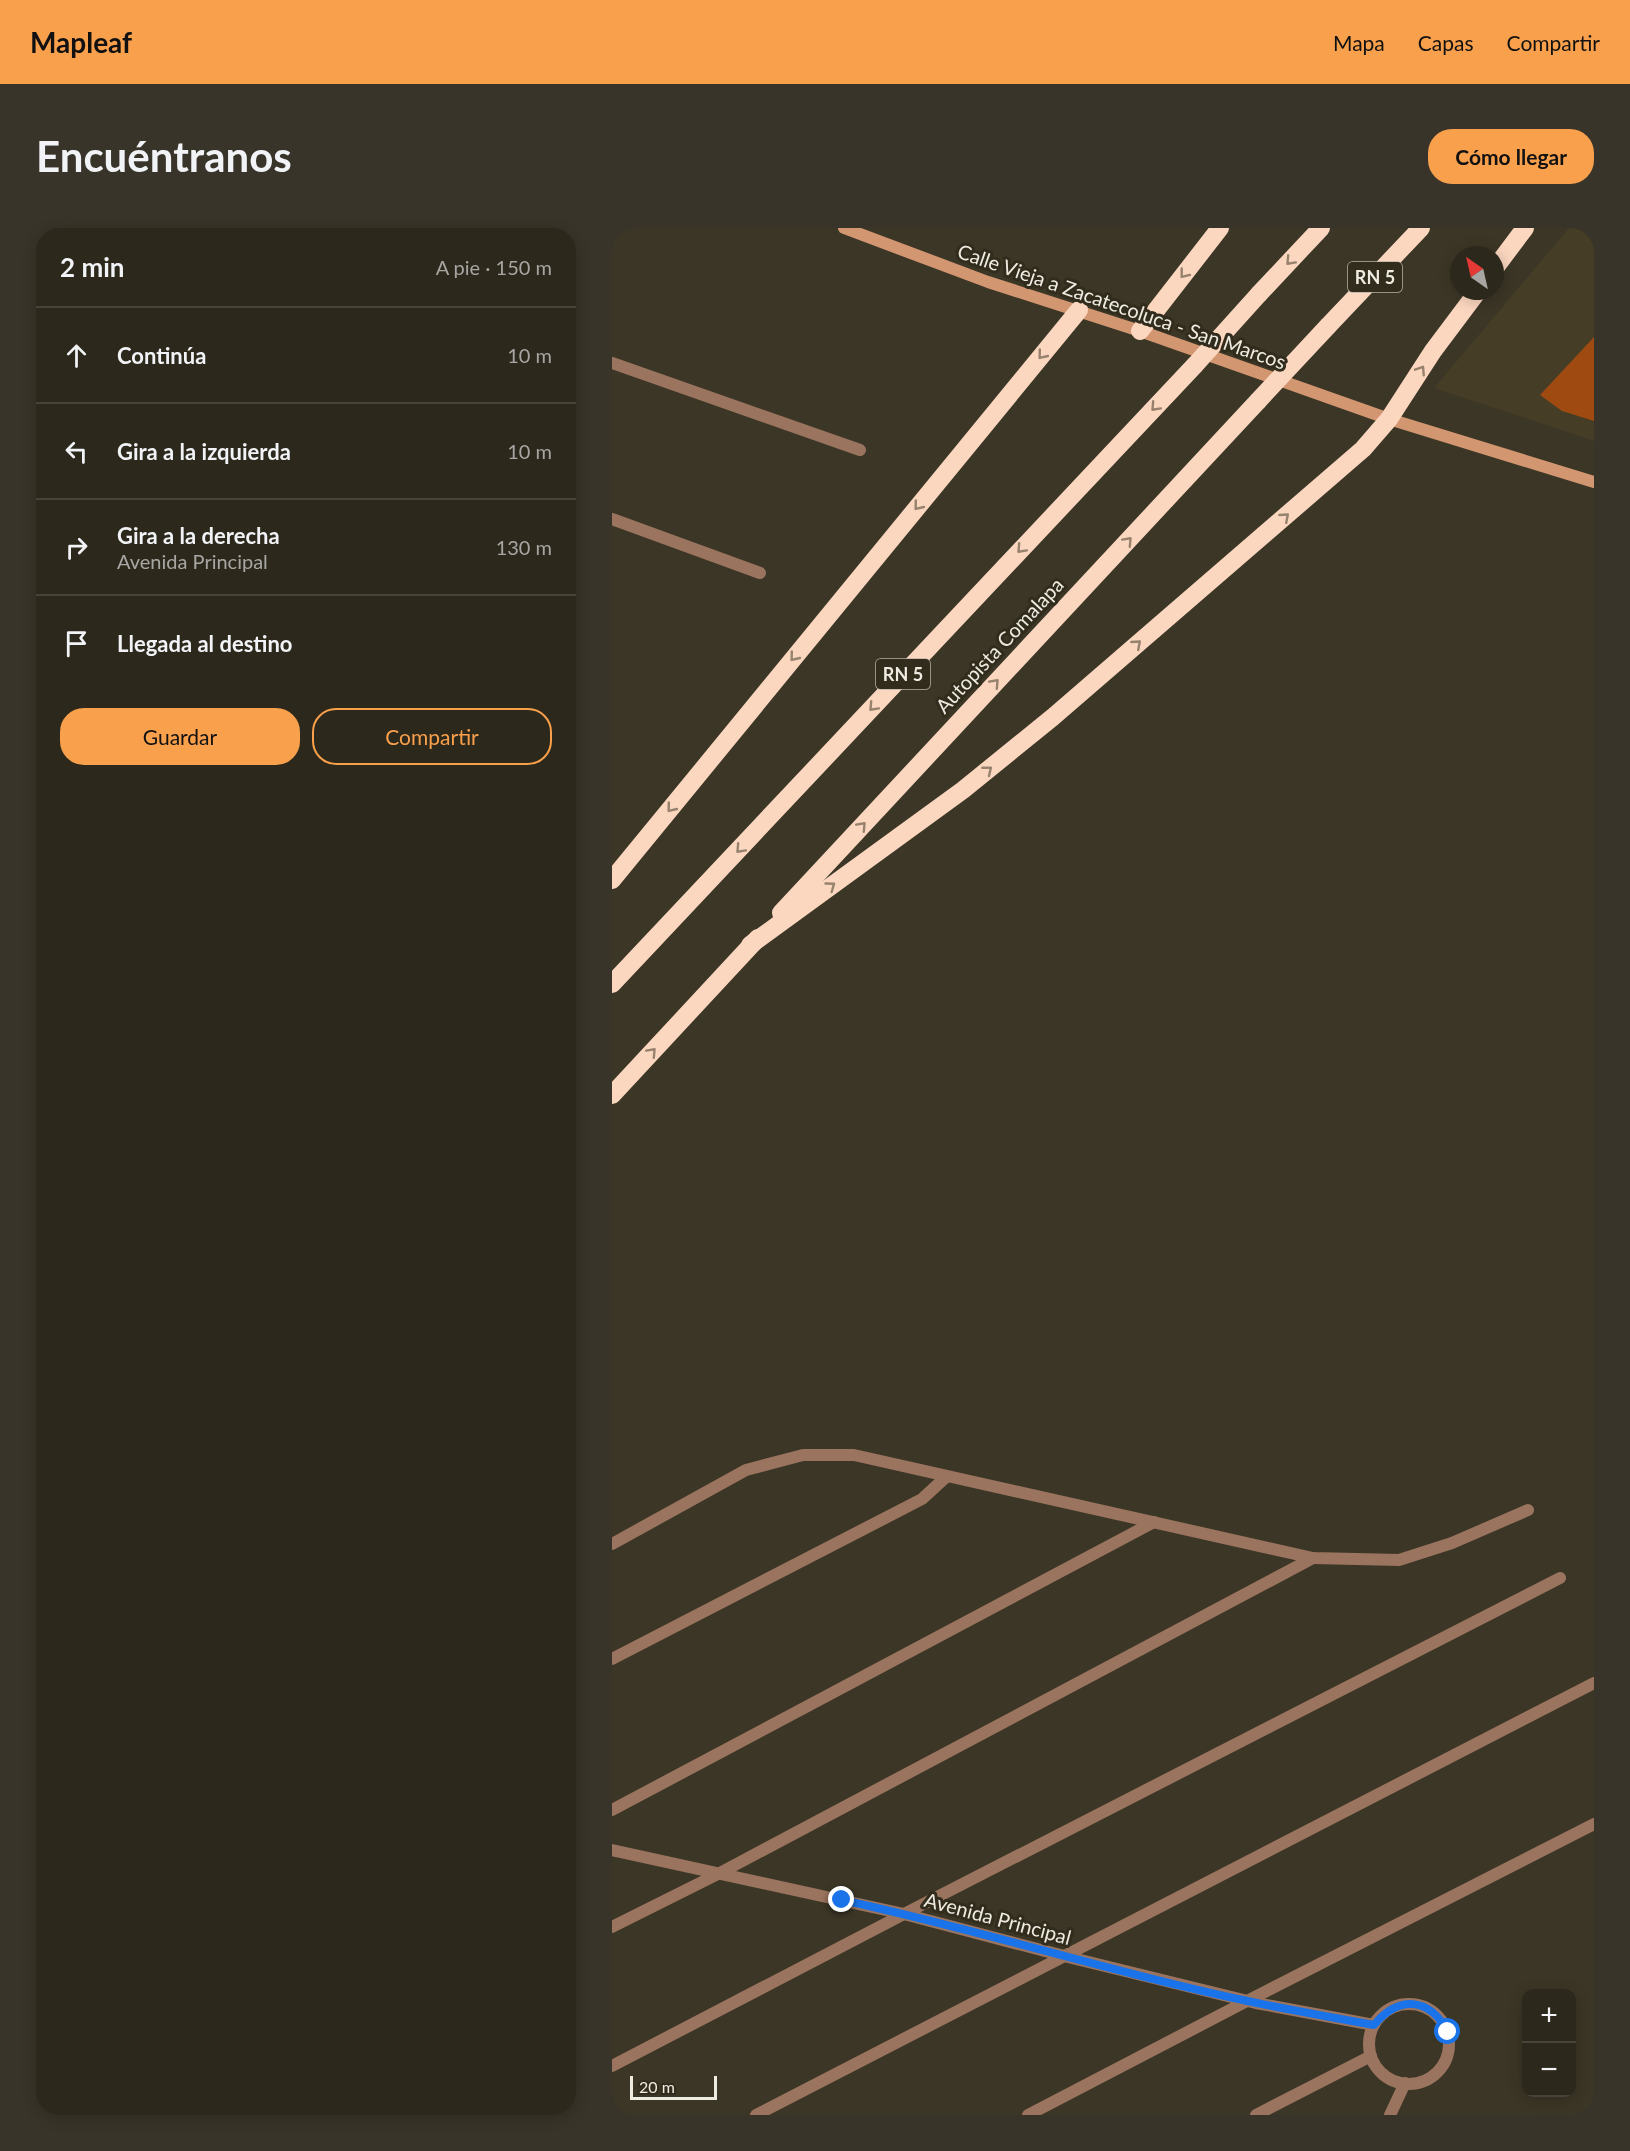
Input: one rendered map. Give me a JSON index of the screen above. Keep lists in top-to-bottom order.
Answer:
{
  "streets": {
    "highway": ["RN 5", "Autopista Comalapa"],
    "main road": ["Calle Vieja a Zacatecoluca - San Marcos"],
    "street": ["Avenida Principal"]
  },
  "scale_bar": "20 m",
  "north": "top left",
  "page": {
    "header": "Mapleaf",
    "nav": ["Mapa", "Capas", "Compartir"],
    "buttons": [
      "Cómo llegar",
      ["Guardar", "Compartir"]
    ],
    "title": "Encuéntranos",
    "heading": ["2 min", "A pie · 150 m"],
    "list": [
      ["Continúa", "10 m"],
      ["Gira a la izquierda", "10 m"],
      ["Gira a la derecha", "Avenida Principal", "130 m"],
      "Llegada al destino"
    ],
    "map_buttons": ["+", "−"],
    "scale": "20 m"
  }
}
